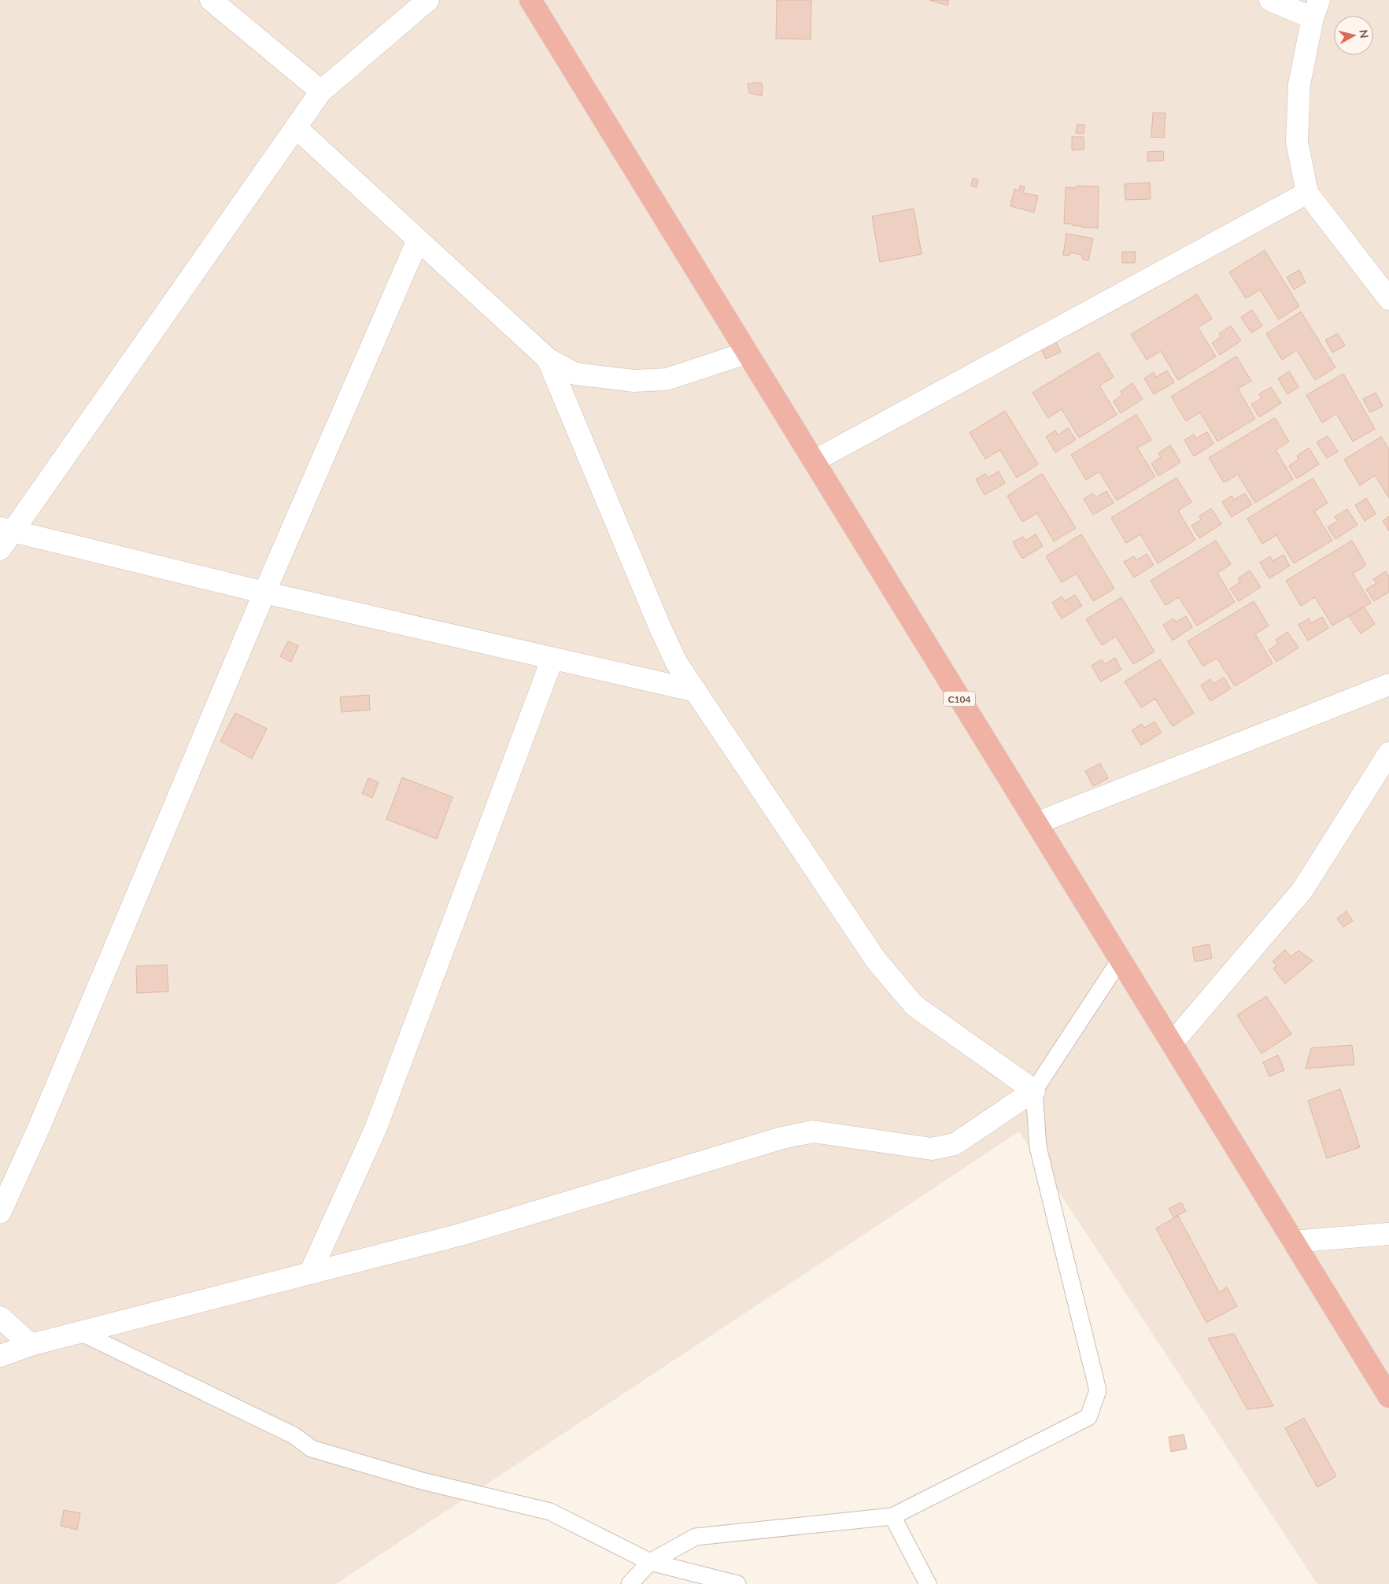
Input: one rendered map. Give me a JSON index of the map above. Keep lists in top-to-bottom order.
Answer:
{
  "streets": {
    "highway": ["C104"]
  },
  "north": "right"
}
